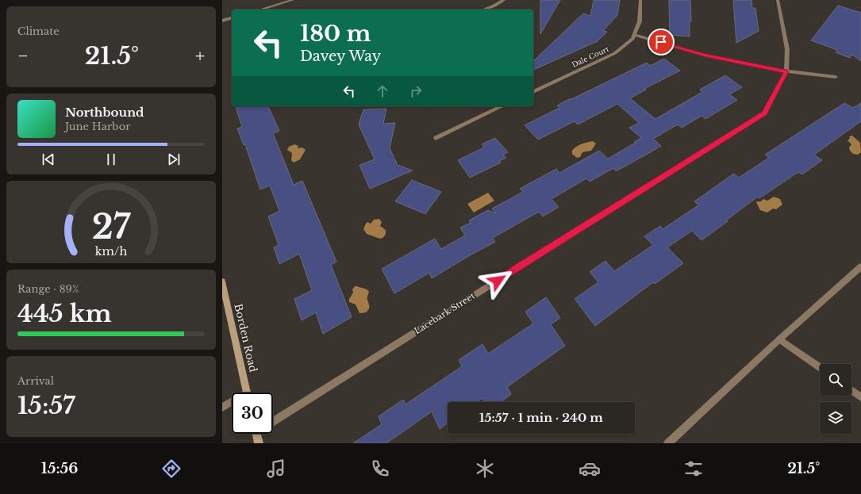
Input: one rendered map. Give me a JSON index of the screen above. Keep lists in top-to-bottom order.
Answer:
{
  "streets": {
    "main road": ["Borden Road"],
    "street": ["Dale Court", "Lacebark Street"]
  },
  "page": {
    "tile": [
      "Climate",
      ["Range · 89%", "445 km"],
      ["Arrival", "15:57"]
    ],
    "turn": ["180 m", "Davey Way"],
    "heat": ["−", "21.5°", "+"],
    "song": ["Northbound", "June Harbor"],
    "limit": "30",
    "trip": "15:57 · 1 min · 240 m",
    "tabs": ["15:56", "21.5°"],
    "gauge": ["27", "km/h"]
  }
}
